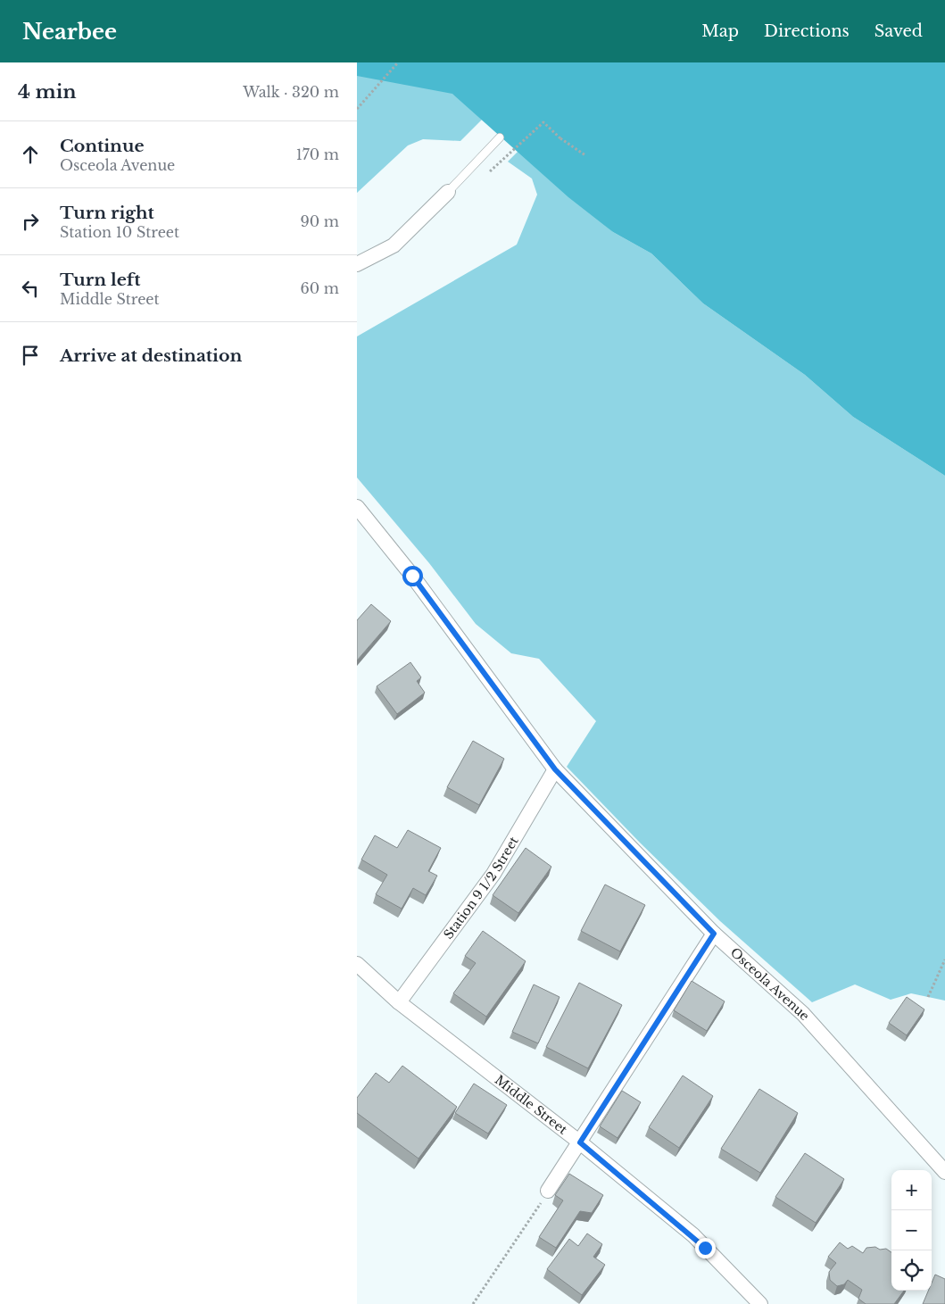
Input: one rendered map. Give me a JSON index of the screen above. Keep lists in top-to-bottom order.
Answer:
{
  "streets": {
    "street": ["Station 9 1/2 Street", "Osceola Avenue", "Middle Street"]
  },
  "crossings": [
    ["Station 9 1/2 Street", "Osceola Avenue"],
    ["Station 9 1/2 Street", "Middle Street"]
  ],
  "page": {
    "header": "Nearbee",
    "nav": ["Map", "Directions", "Saved"],
    "heading": ["4 min", "Walk · 320 m"],
    "list": [
      ["Continue", "Osceola Avenue", "170 m"],
      ["Turn right", "Station 10 Street", "90 m"],
      ["Turn left", "Middle Street", "60 m"],
      "Arrive at destination"
    ],
    "map_buttons": ["+", "−"]
  }
}
